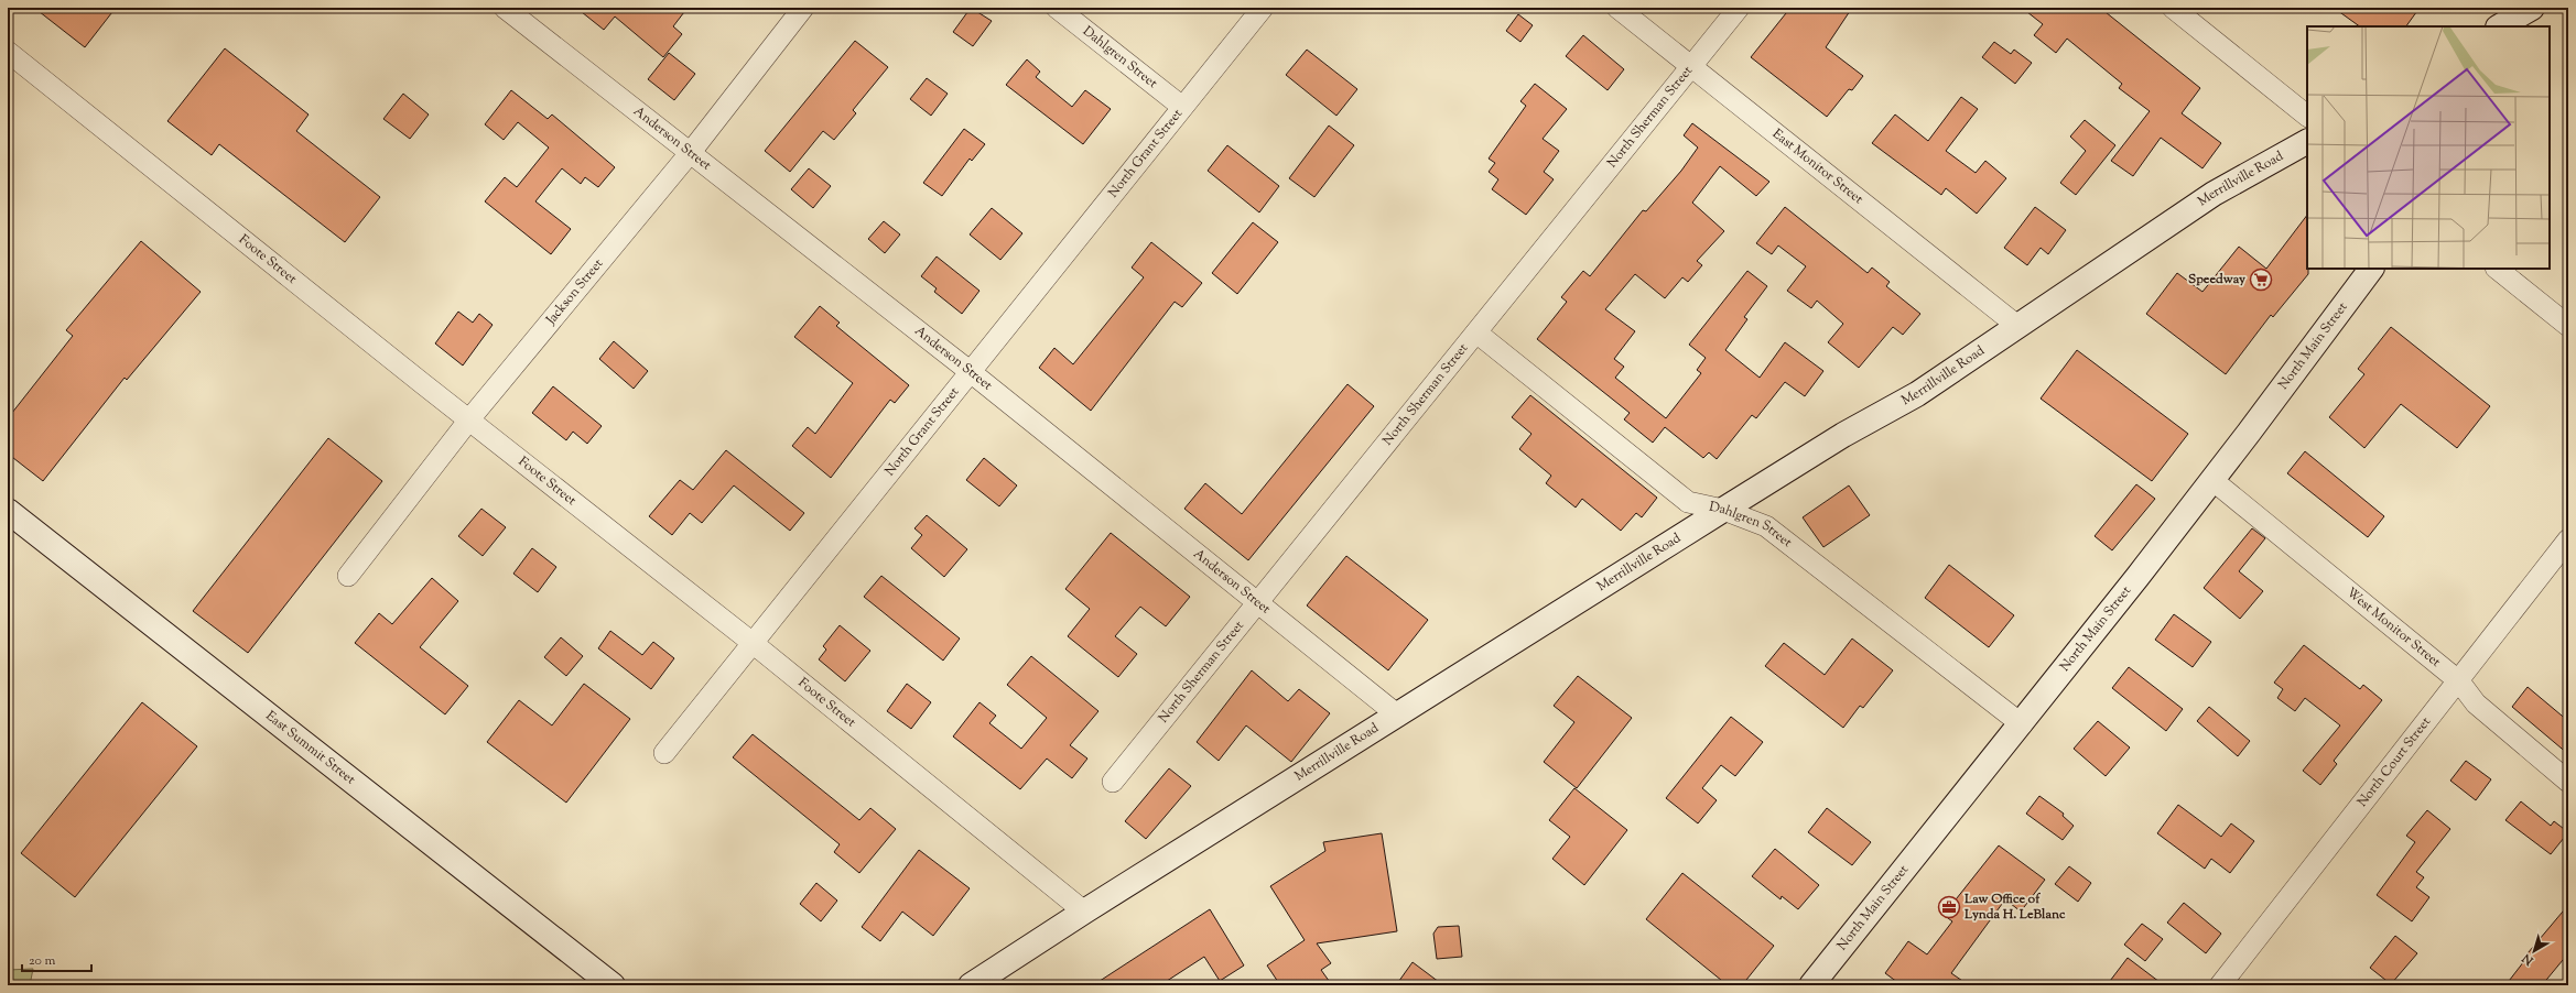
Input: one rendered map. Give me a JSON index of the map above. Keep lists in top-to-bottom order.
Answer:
{
  "streets": {
    "street": [
      "Dahlgren Street",
      "North Sherman Street",
      "Anderson Street",
      "North Grant Street",
      "East Monitor Street",
      "Merrillville Road",
      "Foote Street",
      "Jackson Street",
      "North Main Street",
      "West Monitor Street",
      "East Summit Street",
      "North Court Street"
    ]
  },
  "crossings": [
    ["Dahlgren Street", "North Sherman Street"],
    ["Dahlgren Street", "North Grant Street"],
    ["Dahlgren Street", "Merrillville Road"],
    ["Dahlgren Street", "North Main Street"],
    ["North Sherman Street", "Anderson Street"],
    ["North Sherman Street", "East Monitor Street"],
    ["Anderson Street", "North Grant Street"],
    ["Anderson Street", "Merrillville Road"],
    ["Anderson Street", "Jackson Street"],
    ["North Grant Street", "Foote Street"],
    ["East Monitor Street", "Merrillville Road"],
    ["Merrillville Road", "Foote Street"],
    ["Foote Street", "Jackson Street"],
    ["North Main Street", "West Monitor Street"],
    ["West Monitor Street", "North Court Street"]
  ],
  "places": {
    "supermarket": ["Speedway"],
    "office": ["Law Office of Lynda H. LeBlanc"]
  },
  "scale_bar": "20 m",
  "north": "bottom left"
}
